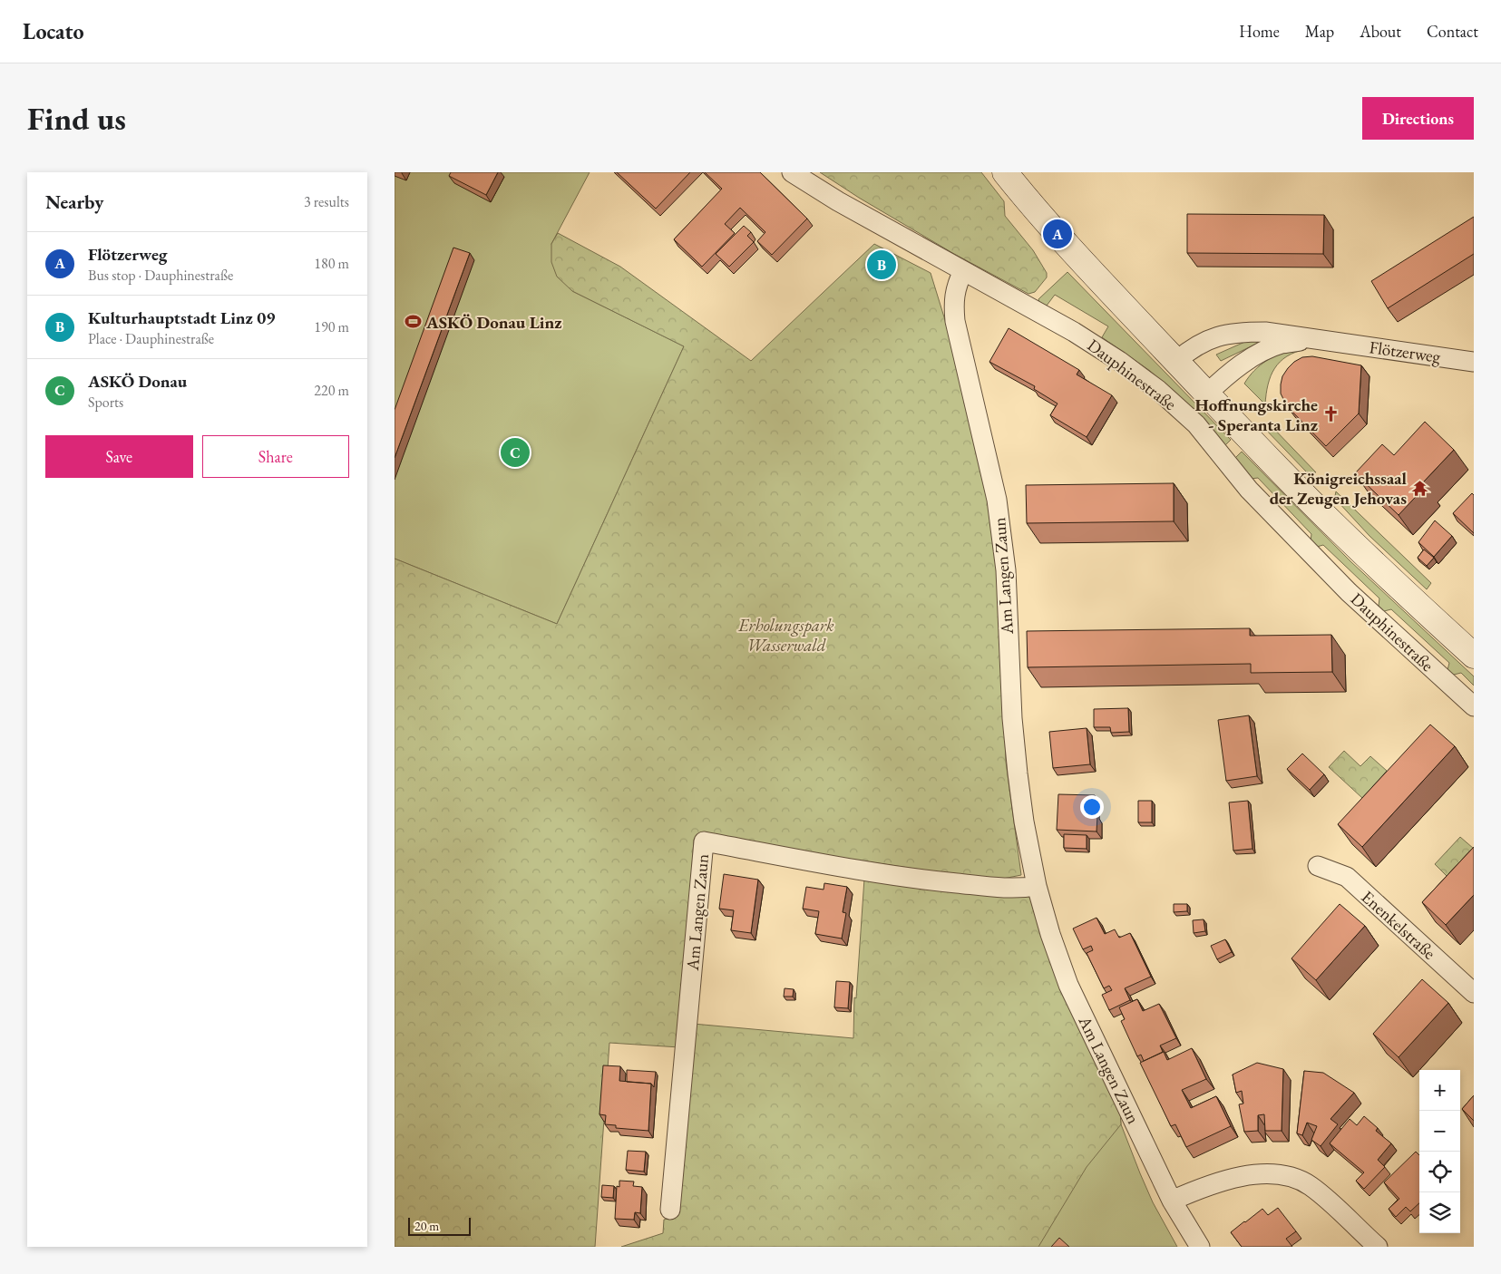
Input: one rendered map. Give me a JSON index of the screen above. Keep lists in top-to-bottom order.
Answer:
{
  "streets": {
    "main road": ["Dauphinestraße"],
    "street": ["Flötzerweg", "Am Langen Zaun", "Enenkelstraße"]
  },
  "crossings": [
    ["Flötzerweg", "Dauphinestraße"],
    ["Dauphinestraße", "Am Langen Zaun"]
  ],
  "parks": ["Erholungspark Wasserwald"],
  "places": {
    "sports": ["ASKÖ Donau Linz"],
    "church": ["Hoffnungskirche - Speranta Linz"],
    "temple": ["Königreichssaal der Zeugen Jehovas"]
  },
  "scale_bar": "20 m",
  "page": {
    "header": "Locato",
    "nav": [
      "Home",
      "Map",
      "About",
      "Contact"
    ],
    "buttons": [
      "Directions",
      ["Save", "Share"]
    ],
    "title": "Find us",
    "heading": ["Nearby", "3 results"],
    "pins": ["A", "B", "C"],
    "list": [
      {
        "mark": "A",
        "name": "Flötzerweg",
        "note": "Bus stop · Dauphinestraße",
        "value": "180 m"
      },
      {
        "mark": "B",
        "name": "Kulturhauptstadt Linz 09",
        "note": "Place · Dauphinestraße",
        "value": "190 m"
      },
      {
        "mark": "C",
        "name": "ASKÖ Donau",
        "note": "Sports",
        "value": "220 m"
      }
    ],
    "map_buttons": ["+", "−"],
    "scale": "20 m"
  }
}
